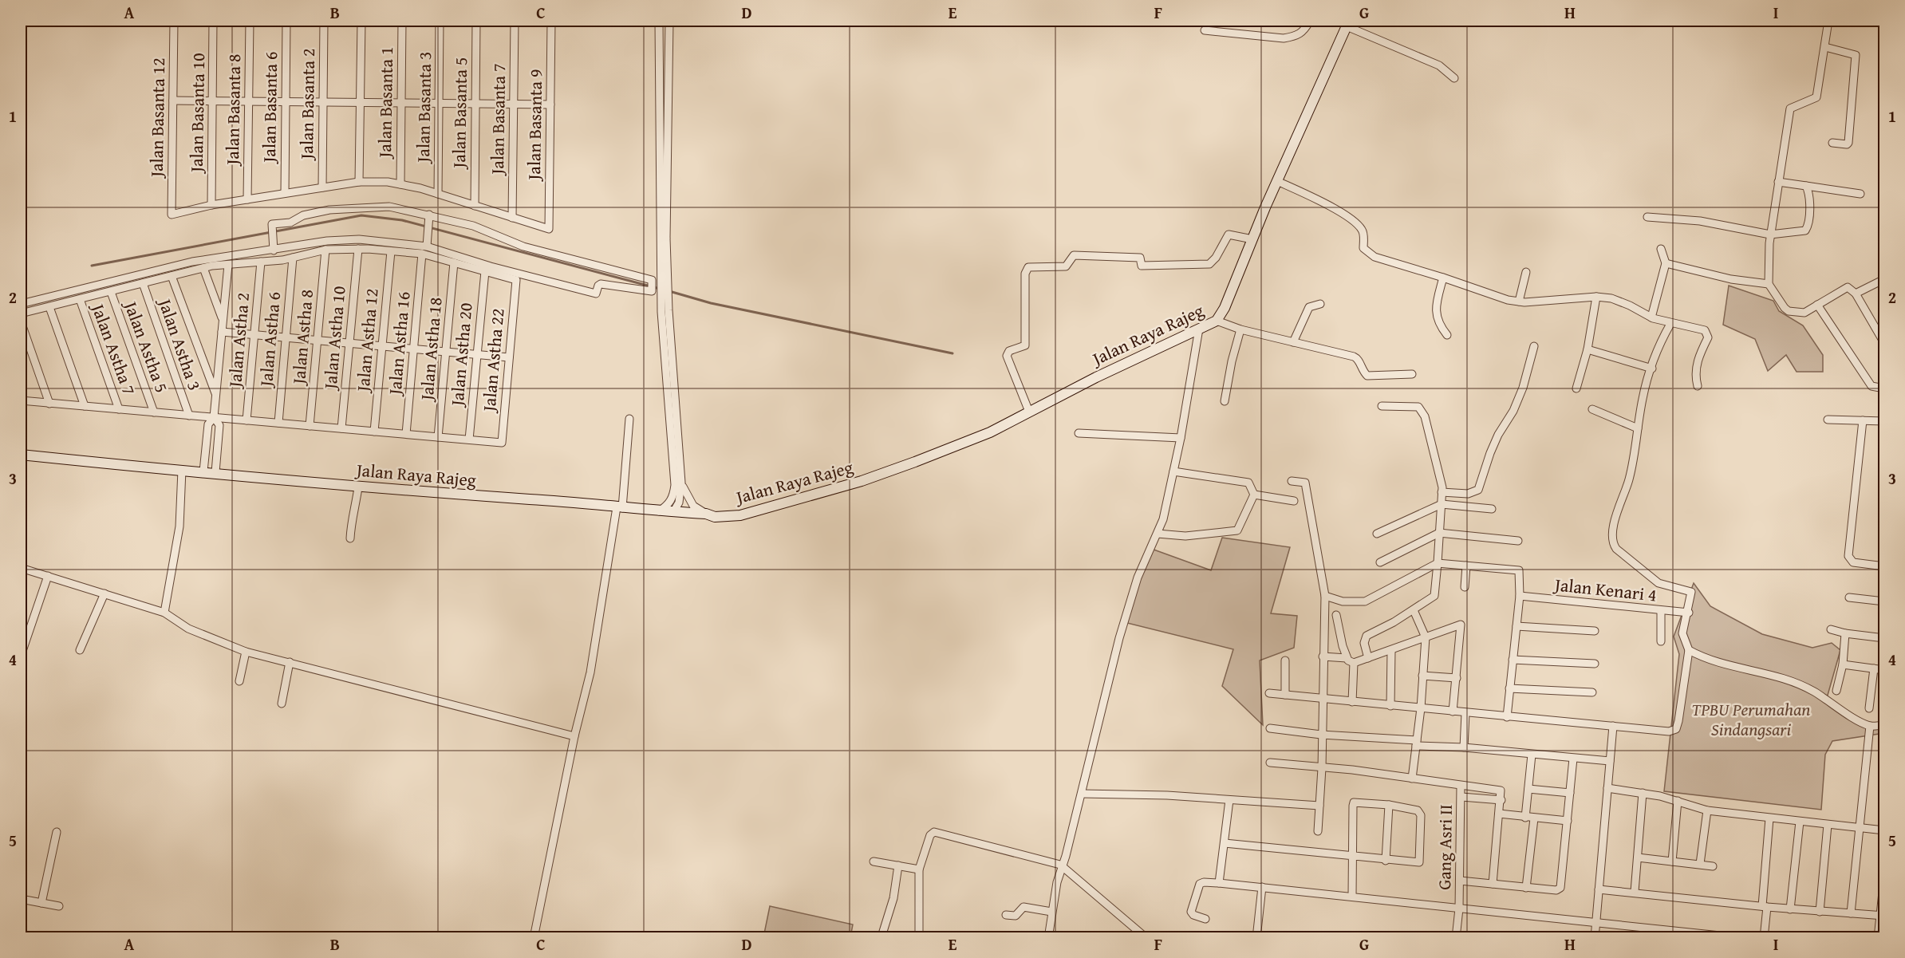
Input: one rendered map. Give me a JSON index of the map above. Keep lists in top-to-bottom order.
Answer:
{
  "streets": {
    "main road": ["Jalan Raya Rajeg"],
    "street": [
      "Jalan Basanta 1",
      "Jalan Basanta 2",
      "Jalan Basanta 6",
      "Jalan Basanta 3",
      "Jalan Basanta 8",
      "Jalan Basanta 10",
      "Jalan Basanta 5",
      "Jalan Basanta 12",
      "Jalan Basanta 7",
      "Jalan Basanta 9",
      "Jalan Astha 8",
      "Jalan Astha 10",
      "Jalan Astha 6",
      "Jalan Astha 2",
      "Jalan Astha 12",
      "Jalan Astha 16",
      "Jalan Astha 3",
      "Jalan Astha 5",
      "Jalan Astha 18",
      "Jalan Astha 7",
      "Jalan Astha 20",
      "Jalan Astha 22",
      "Jalan Kenari 4",
      "Gang Asri II"
    ]
  },
  "crossings": [
    ["Jalan Basanta 10", "Jalan Basanta 12"],
    ["Jalan Basanta 7", "Jalan Basanta 9"],
    ["Jalan Astha 20", "Jalan Astha 22"]
  ],
  "parks": ["TPBU Perumahan Sindangsari"],
  "grid": {
    "columns": [
      "A",
      "B",
      "C",
      "D",
      "E",
      "F",
      "G",
      "H",
      "I"
    ],
    "rows": [
      "1",
      "2",
      "3",
      "4",
      "5"
    ]
  }
}
